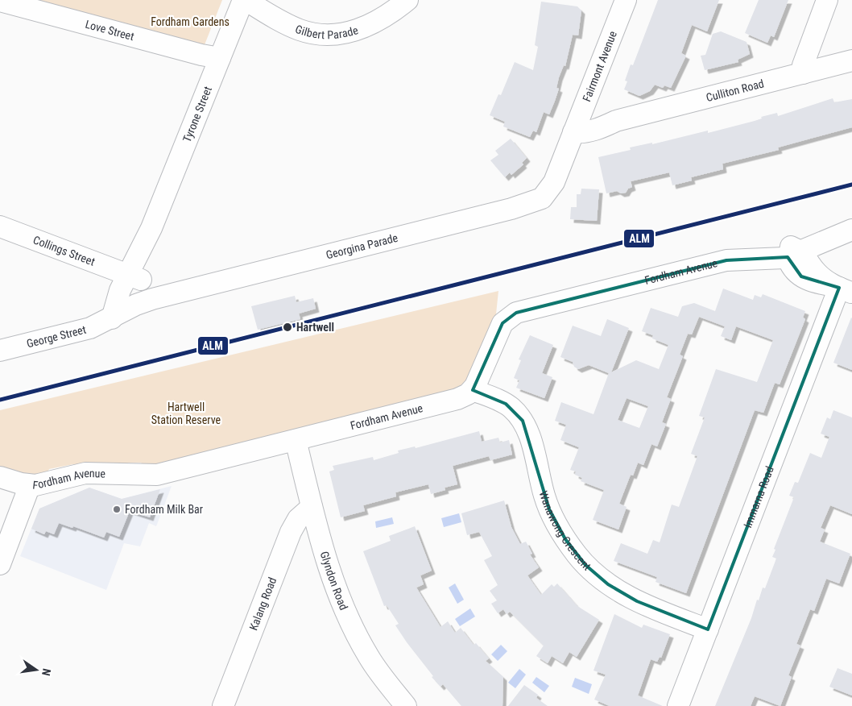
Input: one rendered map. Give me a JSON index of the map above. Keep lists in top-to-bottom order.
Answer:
{
  "streets": {
    "street": [
      "Gilbert Parade",
      "Love Street",
      "Fairmont Avenue",
      "Culliton Road",
      "Tyrone Street",
      "Georgina Parade",
      "Collings Street",
      "Fordham Avenue",
      "George Street",
      "Immarna Road",
      "Wanawong Crescent",
      "Glyndon Road",
      "Kalang Road"
    ]
  },
  "crossings": [
    ["Gilbert Parade", "Tyrone Street"],
    ["Love Street", "Tyrone Street"],
    ["Fairmont Avenue", "Culliton Road"],
    ["Fairmont Avenue", "Georgina Parade"],
    ["Culliton Road", "Georgina Parade"],
    ["Tyrone Street", "Georgina Parade"],
    ["Tyrone Street", "Collings Street"],
    ["Tyrone Street", "George Street"],
    ["Georgina Parade", "George Street"],
    ["Fordham Avenue", "Wanawong Crescent"],
    ["Fordham Avenue", "Glyndon Road"],
    ["Immarna Road", "Wanawong Crescent"],
    ["Glyndon Road", "Kalang Road"]
  ],
  "parks": ["Fordham Gardens", "Hartwell Station Reserve"],
  "places": ["Hartwell", "Fordham Milk Bar"],
  "lines": ["transit line ALM"],
  "north": "right"
}
